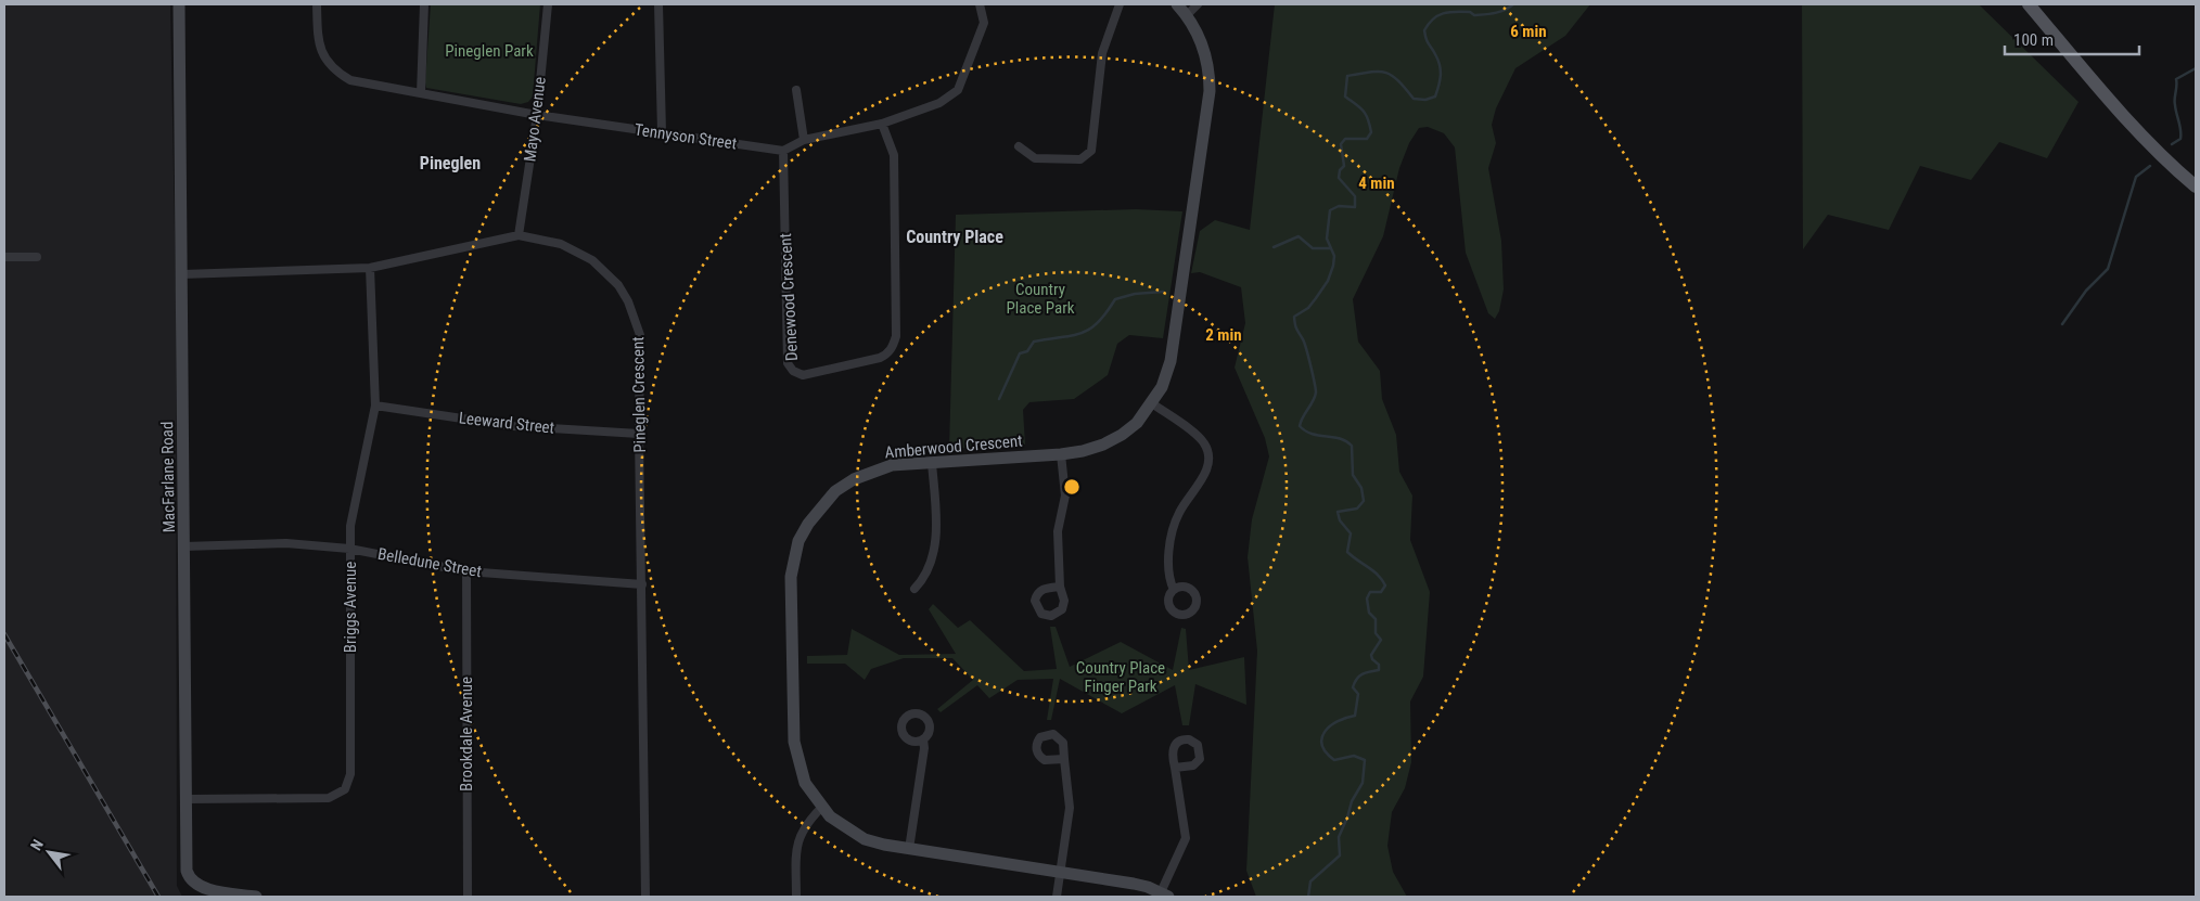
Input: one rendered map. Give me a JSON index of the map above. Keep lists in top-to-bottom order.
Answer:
{
  "streets": {
    "street": [
      "Mayo Avenue",
      "Tennyson Street",
      "Denewood Crescent",
      "Pineglen Crescent",
      "Leeward Street",
      "Amberwood Crescent",
      "MacFarlane Road",
      "Belledune Street",
      "Briggs Avenue",
      "Brookdale Avenue"
    ]
  },
  "crossings": [
    ["Mayo Avenue", "Tennyson Street"],
    ["Mayo Avenue", "Pineglen Crescent"],
    ["Tennyson Street", "Denewood Crescent"],
    ["Pineglen Crescent", "Leeward Street"],
    ["Pineglen Crescent", "MacFarlane Road"],
    ["Pineglen Crescent", "Belledune Street"],
    ["Pineglen Crescent", "Briggs Avenue"],
    ["Leeward Street", "Briggs Avenue"],
    ["MacFarlane Road", "Belledune Street"],
    ["MacFarlane Road", "Briggs Avenue"],
    ["Belledune Street", "Briggs Avenue"],
    ["Belledune Street", "Brookdale Avenue"]
  ],
  "districts": ["Pineglen", "Country Place"],
  "parks": ["Pineglen Park", "Country Place Park", "Country Place Finger Park"],
  "scale_bar": "100 m",
  "north": "top left",
  "rings": ["6 min", "4 min", "2 min"]
}
